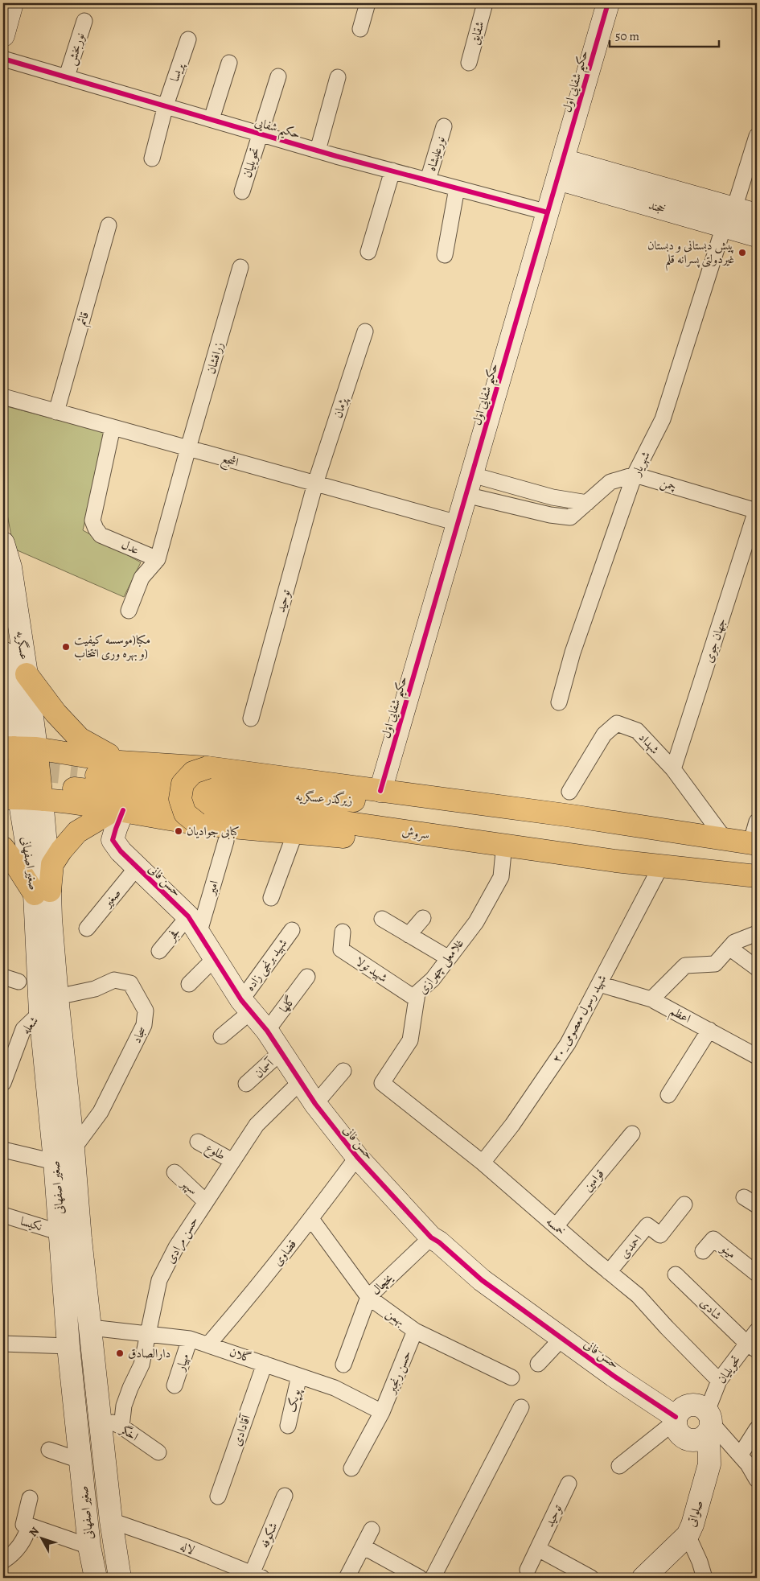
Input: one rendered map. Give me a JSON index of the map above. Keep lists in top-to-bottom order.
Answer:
{
  "streets": {
    "main road": ["زیرگذر عسگریه", "سروش"],
    "street": [
      "شقایق",
      "نوربخش",
      "پریسا",
      "حکیم شفایی اول",
      "حکیم شفایی",
      "نورعلیشاه",
      "تحویلیان",
      "خجند",
      "قائم",
      "زرافشان",
      "پژمان",
      "اشجع",
      "شهریار",
      "چمن",
      "عدل",
      "توحید",
      "جهان جوی",
      "عسگریه",
      "شهداد",
      "صغیر اصفهانی",
      "حسن فانی",
      "امیر",
      "صغیر",
      "فجر",
      "شهید برنجی زاده",
      "غلامعلی چهرازی",
      "شهید تولا",
      "گلها",
      "اعظم",
      "۲۰_شهید رسول معصومی",
      "شعله",
      "سجاد",
      "آسمان",
      "طلوع",
      "قوامین",
      "سپهر",
      "نکیسا",
      "خمسه",
      "حسن مرادی",
      "احمدی",
      "مینو",
      "قضاوی",
      "یخچال",
      "شادی",
      "بهمن",
      "گلان",
      "مهیار",
      "حسن رنجبر",
      "پوپک",
      "آقادادی",
      "اخگر",
      "صلواتی",
      "شکوفه",
      "لاله"
    ]
  },
  "crossings": [
    ["نوربخش", "حکیم شفایی"],
    ["پریسا", "حکیم شفایی"],
    ["حکیم شفایی اول", "حکیم شفایی"],
    ["حکیم شفایی اول", "خجند"],
    ["حکیم شفایی اول", "اشجع"],
    ["حکیم شفایی", "نورعلیشاه"],
    ["حکیم شفایی", "تحویلیان"],
    ["تحویلیان", "حسن فانی"],
    ["تحویلیان", "خمسه"],
    ["تحویلیان", "شادی"],
    ["تحویلیان", "صلواتی"],
    ["خجند", "شهریار"],
    ["قائم", "اشجع"],
    ["زرافشان", "اشجع"],
    ["پژمان", "اشجع"],
    ["پژمان", "توحید"],
    ["اشجع", "عدل"],
    ["اشجع", "توحید"],
    ["شهریار", "چمن"],
    ["چمن", "جهان جوی"],
    ["جهان جوی", "شهداد"],
    ["زیرگذر عسگریه", "سروش"],
    ["سروش", "۲۰_شهید رسول معصومی"],
    ["صغیر اصفهانی", "شعله"],
    ["صغیر اصفهانی", "سجاد"],
    ["صغیر اصفهانی", "نکیسا"],
    ["صغیر اصفهانی", "گلان"],
    ["صغیر اصفهانی", "اخگر"],
    ["صغیر اصفهانی", "لاله"],
    ["حسن فانی", "امیر"],
    ["حسن فانی", "صغیر"],
    ["حسن فانی", "فجر"],
    ["حسن فانی", "شهید برنجی زاده"],
    ["حسن فانی", "گلها"],
    ["حسن فانی", "آسمان"],
    ["حسن فانی", "حسن مرادی"],
    ["حسن فانی", "قضاوی"],
    ["حسن فانی", "یخچال"],
    ["حسن فانی", "صلواتی"],
    ["امیر", "فجر"],
    ["غلامعلی چهرازی", "شهید تولا"],
    ["غلامعلی چهرازی", "خمسه"],
    ["اعظم", "۲۰_شهید رسول معصومی"],
    ["۲۰_شهید رسول معصومی", "خمسه"],
    ["طلوع", "حسن مرادی"],
    ["قوامین", "خمسه"],
    ["سپهر", "حسن مرادی"],
    ["خمسه", "احمدی"],
    ["حسن مرادی", "گلان"],
    ["حسن مرادی", "اخگر"],
    ["قضاوی", "بهمن"],
    ["قضاوی", "گلان"],
    ["یخچال", "بهمن"],
    ["بهمن", "حسن رنجبر"],
    ["گلان", "مهیار"],
    ["گلان", "حسن رنجبر"],
    ["گلان", "پوپک"],
    ["گلان", "آقادادی"],
    ["شکوفه", "لاله"]
  ],
  "places": [
    "پیش دبستانی و دبستان غیردولتی پسرانه قلم",
    "مکبا(موسسه کیفیت و بهره وری انتخاب)",
    "کبابی جوادیان",
    "دارالصادق"
  ],
  "scale_bar": "50 m",
  "north": "top left"
}
